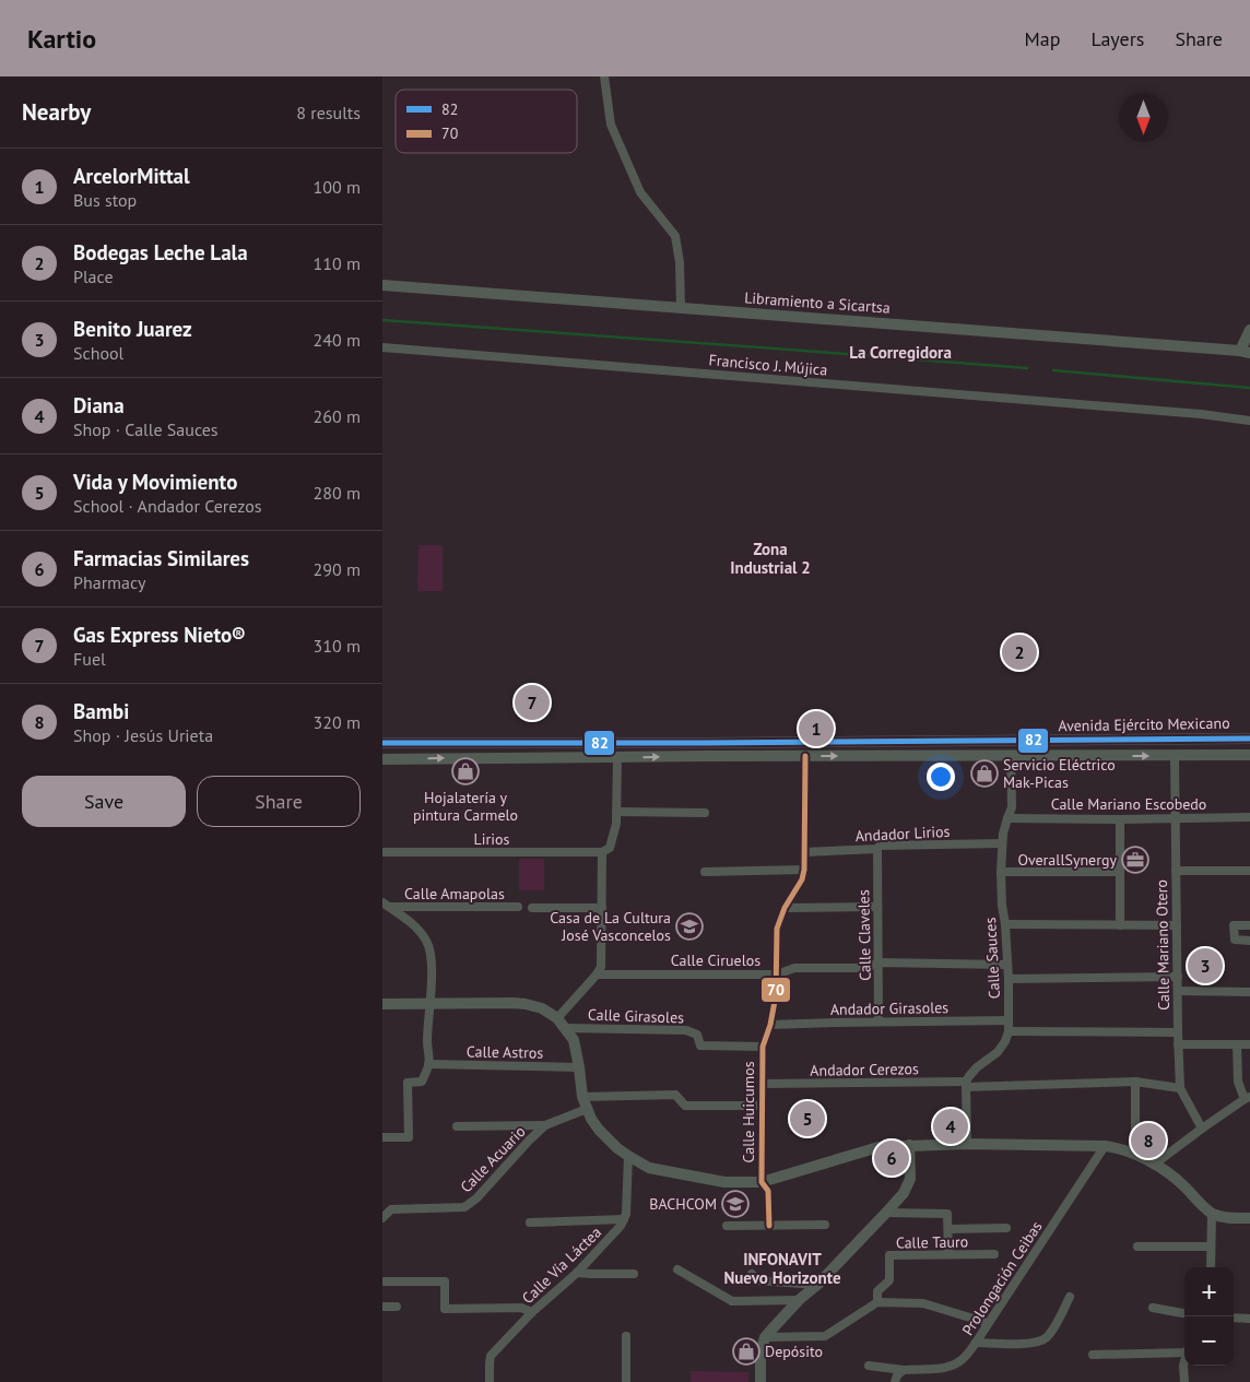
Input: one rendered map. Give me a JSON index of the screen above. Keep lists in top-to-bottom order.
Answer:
{
  "streets": {
    "street": [
      "Libramiento a Sicartsa",
      "Francisco J. Mújica",
      "Avenida Ejército Mexicano",
      "Calle Mariano Escobedo",
      "Andador Lirios",
      "Lirios",
      "Calle Amapolas",
      "Calle Claveles",
      "Calle Mariano Otero",
      "Calle Sauces",
      "Calle Ciruelos",
      "Andador Girasoles",
      "Calle Girasoles",
      "Calle Astros",
      "Andador Cerezos",
      "Calle Huicumos",
      "Calle Acuario",
      "Calle Tauro",
      "Calle Vía Láctea",
      "Prolongación Ceibas"
    ]
  },
  "crossings": [
    ["Avenida Ejército Mexicano", "Calle Mariano Otero"],
    ["Avenida Ejército Mexicano", "Calle Sauces"],
    ["Avenida Ejército Mexicano", "Calle Huicumos"],
    ["Calle Mariano Escobedo", "Calle Mariano Otero"],
    ["Calle Mariano Escobedo", "Calle Sauces"],
    ["Andador Lirios", "Calle Claveles"],
    ["Andador Lirios", "Calle Sauces"],
    ["Andador Lirios", "Calle Huicumos"],
    ["Calle Claveles", "Calle Ciruelos"],
    ["Calle Claveles", "Andador Girasoles"],
    ["Calle Mariano Otero", "Andador Cerezos"],
    ["Calle Sauces", "Andador Girasoles"],
    ["Calle Ciruelos", "Calle Huicumos"],
    ["Andador Girasoles", "Calle Huicumos"],
    ["Calle Girasoles", "Calle Huicumos"],
    ["Andador Cerezos", "Calle Huicumos"]
  ],
  "districts": ["La Corregidora", "Zona Industrial 2", "INFONAVIT Nuevo Horizonte"],
  "places": {
    "shop": ["Hojalatería y pintura Carmelo", "Servicio Eléctrico Mak-Picas", "Depósito"],
    "office": ["OverallSynergy"],
    "school or university": ["Casa de La Cultura José Vasconcelos", "BACHCOM"]
  },
  "lines": ["transit line 82", "transit line 70"],
  "legend": ["82", "70"],
  "north": "bottom",
  "page": {
    "header": "Kartio",
    "nav": ["Map", "Layers", "Share"],
    "heading": ["Nearby", "8 results"],
    "list": [
      {
        "mark": "1",
        "name": "ArcelorMittal",
        "note": "Bus stop",
        "value": "100 m"
      },
      {
        "mark": "2",
        "name": "Bodegas Leche Lala",
        "note": "Place",
        "value": "110 m"
      },
      {
        "mark": "3",
        "name": "Benito Juarez",
        "note": "School",
        "value": "240 m"
      },
      {
        "mark": "4",
        "name": "Diana",
        "note": "Shop · Calle Sauces",
        "value": "260 m"
      },
      {
        "mark": "5",
        "name": "Vida y Movimiento",
        "note": "School · Andador Cerezos",
        "value": "280 m"
      },
      {
        "mark": "6",
        "name": "Farmacias Similares",
        "note": "Pharmacy",
        "value": "290 m"
      },
      {
        "mark": "7",
        "name": "Gas Express Nieto®",
        "note": "Fuel",
        "value": "310 m"
      },
      {
        "mark": "8",
        "name": "Bambi",
        "note": "Shop · Jesús Urieta",
        "value": "320 m"
      }
    ],
    "pins": [
      "2",
      "7",
      "1",
      "3",
      "5",
      "4",
      "8",
      "6"
    ],
    "buttons": ["Save", "Share"],
    "map_buttons": ["+", "−"]
  }
}
